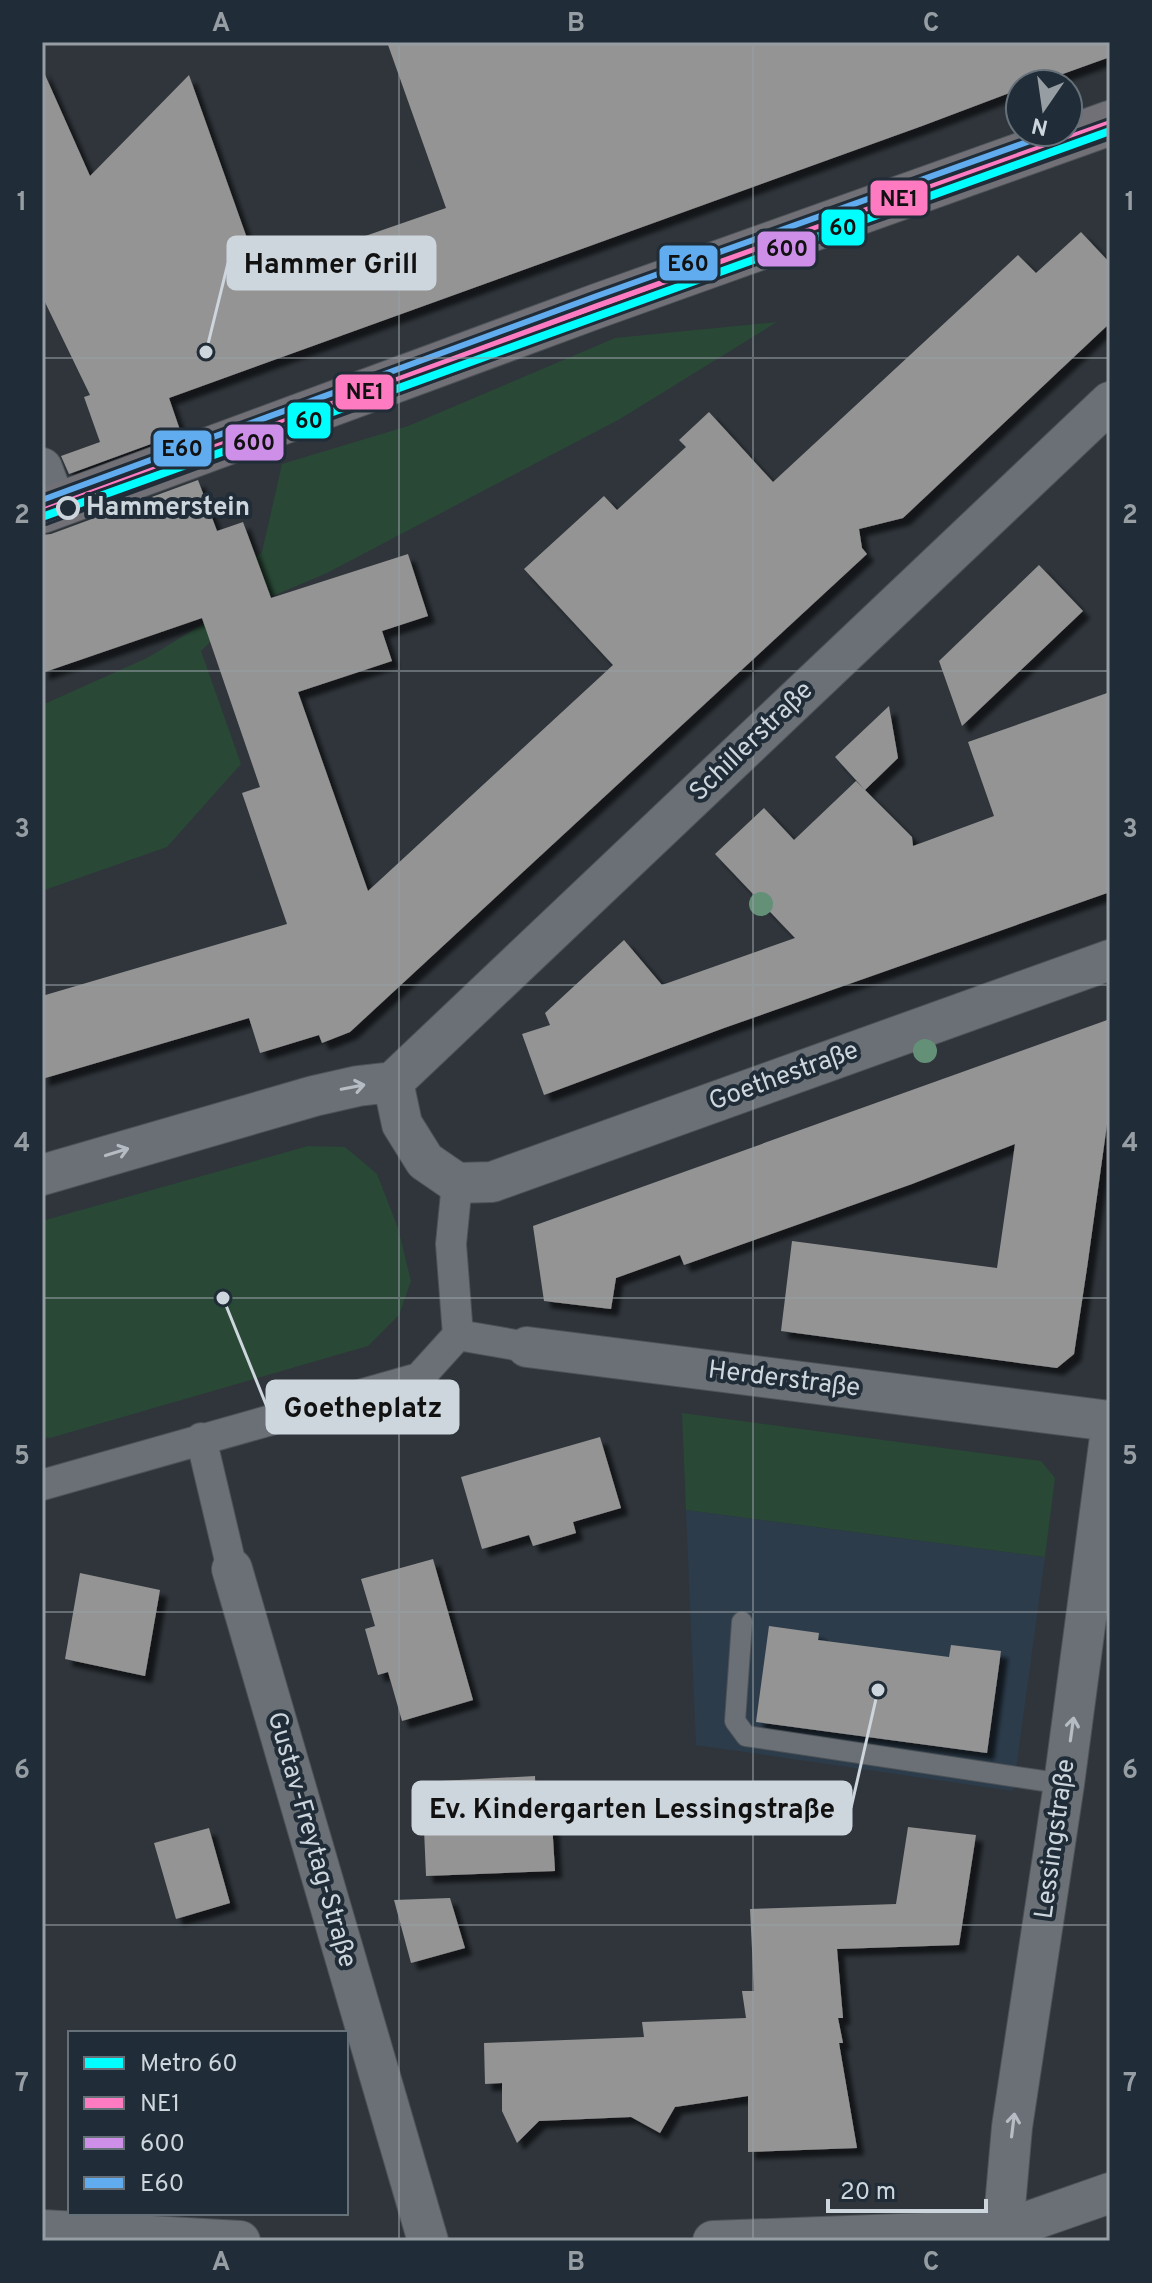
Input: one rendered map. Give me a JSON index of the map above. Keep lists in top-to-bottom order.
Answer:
{
  "streets": {
    "street": [
      "Schillerstraße",
      "Goethestraße",
      "Herderstraße",
      "Lessingstraße",
      "Gustav-Freytag-Straße"
    ]
  },
  "one_way": ["Lessingstraße"],
  "places": [
    "Hammer Grill",
    "Hammerstein",
    "Goetheplatz",
    "Ev. Kindergarten Lessingstraße"
  ],
  "lines": [
    "transit line NE1",
    "metro line 60",
    "transit line 600",
    "transit line E60"
  ],
  "legend": [
    "Metro 60",
    "NE1",
    "600",
    "E60"
  ],
  "scale_bar": "20 m",
  "north": "bottom",
  "grid": {
    "columns": ["A", "B", "C"],
    "rows": [
      "1",
      "2",
      "3",
      "4",
      "5",
      "6",
      "7"
    ]
  }
}
